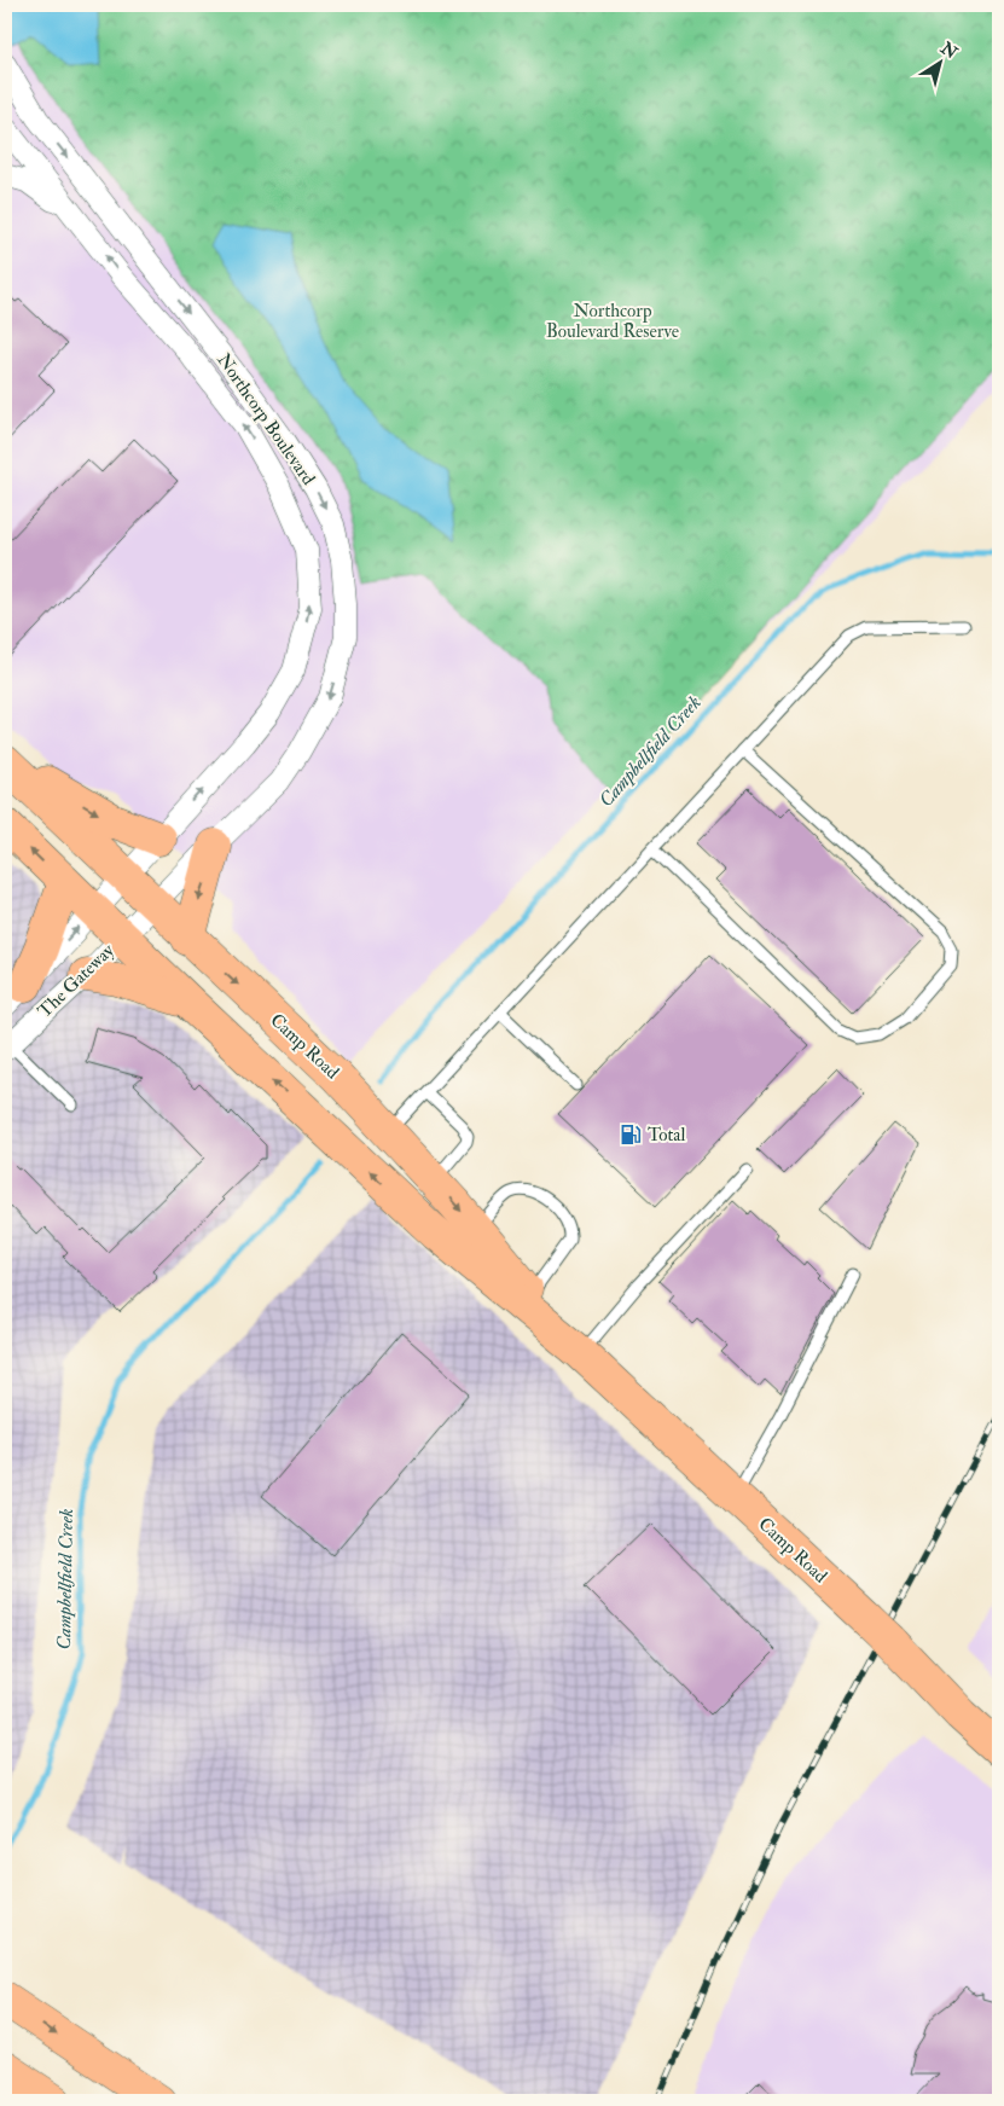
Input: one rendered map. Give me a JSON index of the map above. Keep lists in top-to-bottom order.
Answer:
{
  "streets": {
    "main road": ["Camp Road"],
    "street": ["Northcorp Boulevard", "The Gateway"]
  },
  "crossings": [
    ["Northcorp Boulevard", "The Gateway"],
    ["Northcorp Boulevard", "Camp Road"],
    ["The Gateway", "Camp Road"]
  ],
  "water": ["Campbellfield Creek"],
  "parks": ["Northcorp Boulevard Reserve"],
  "places": {
    "fuel station": ["Total"]
  },
  "north": "top right"
}
